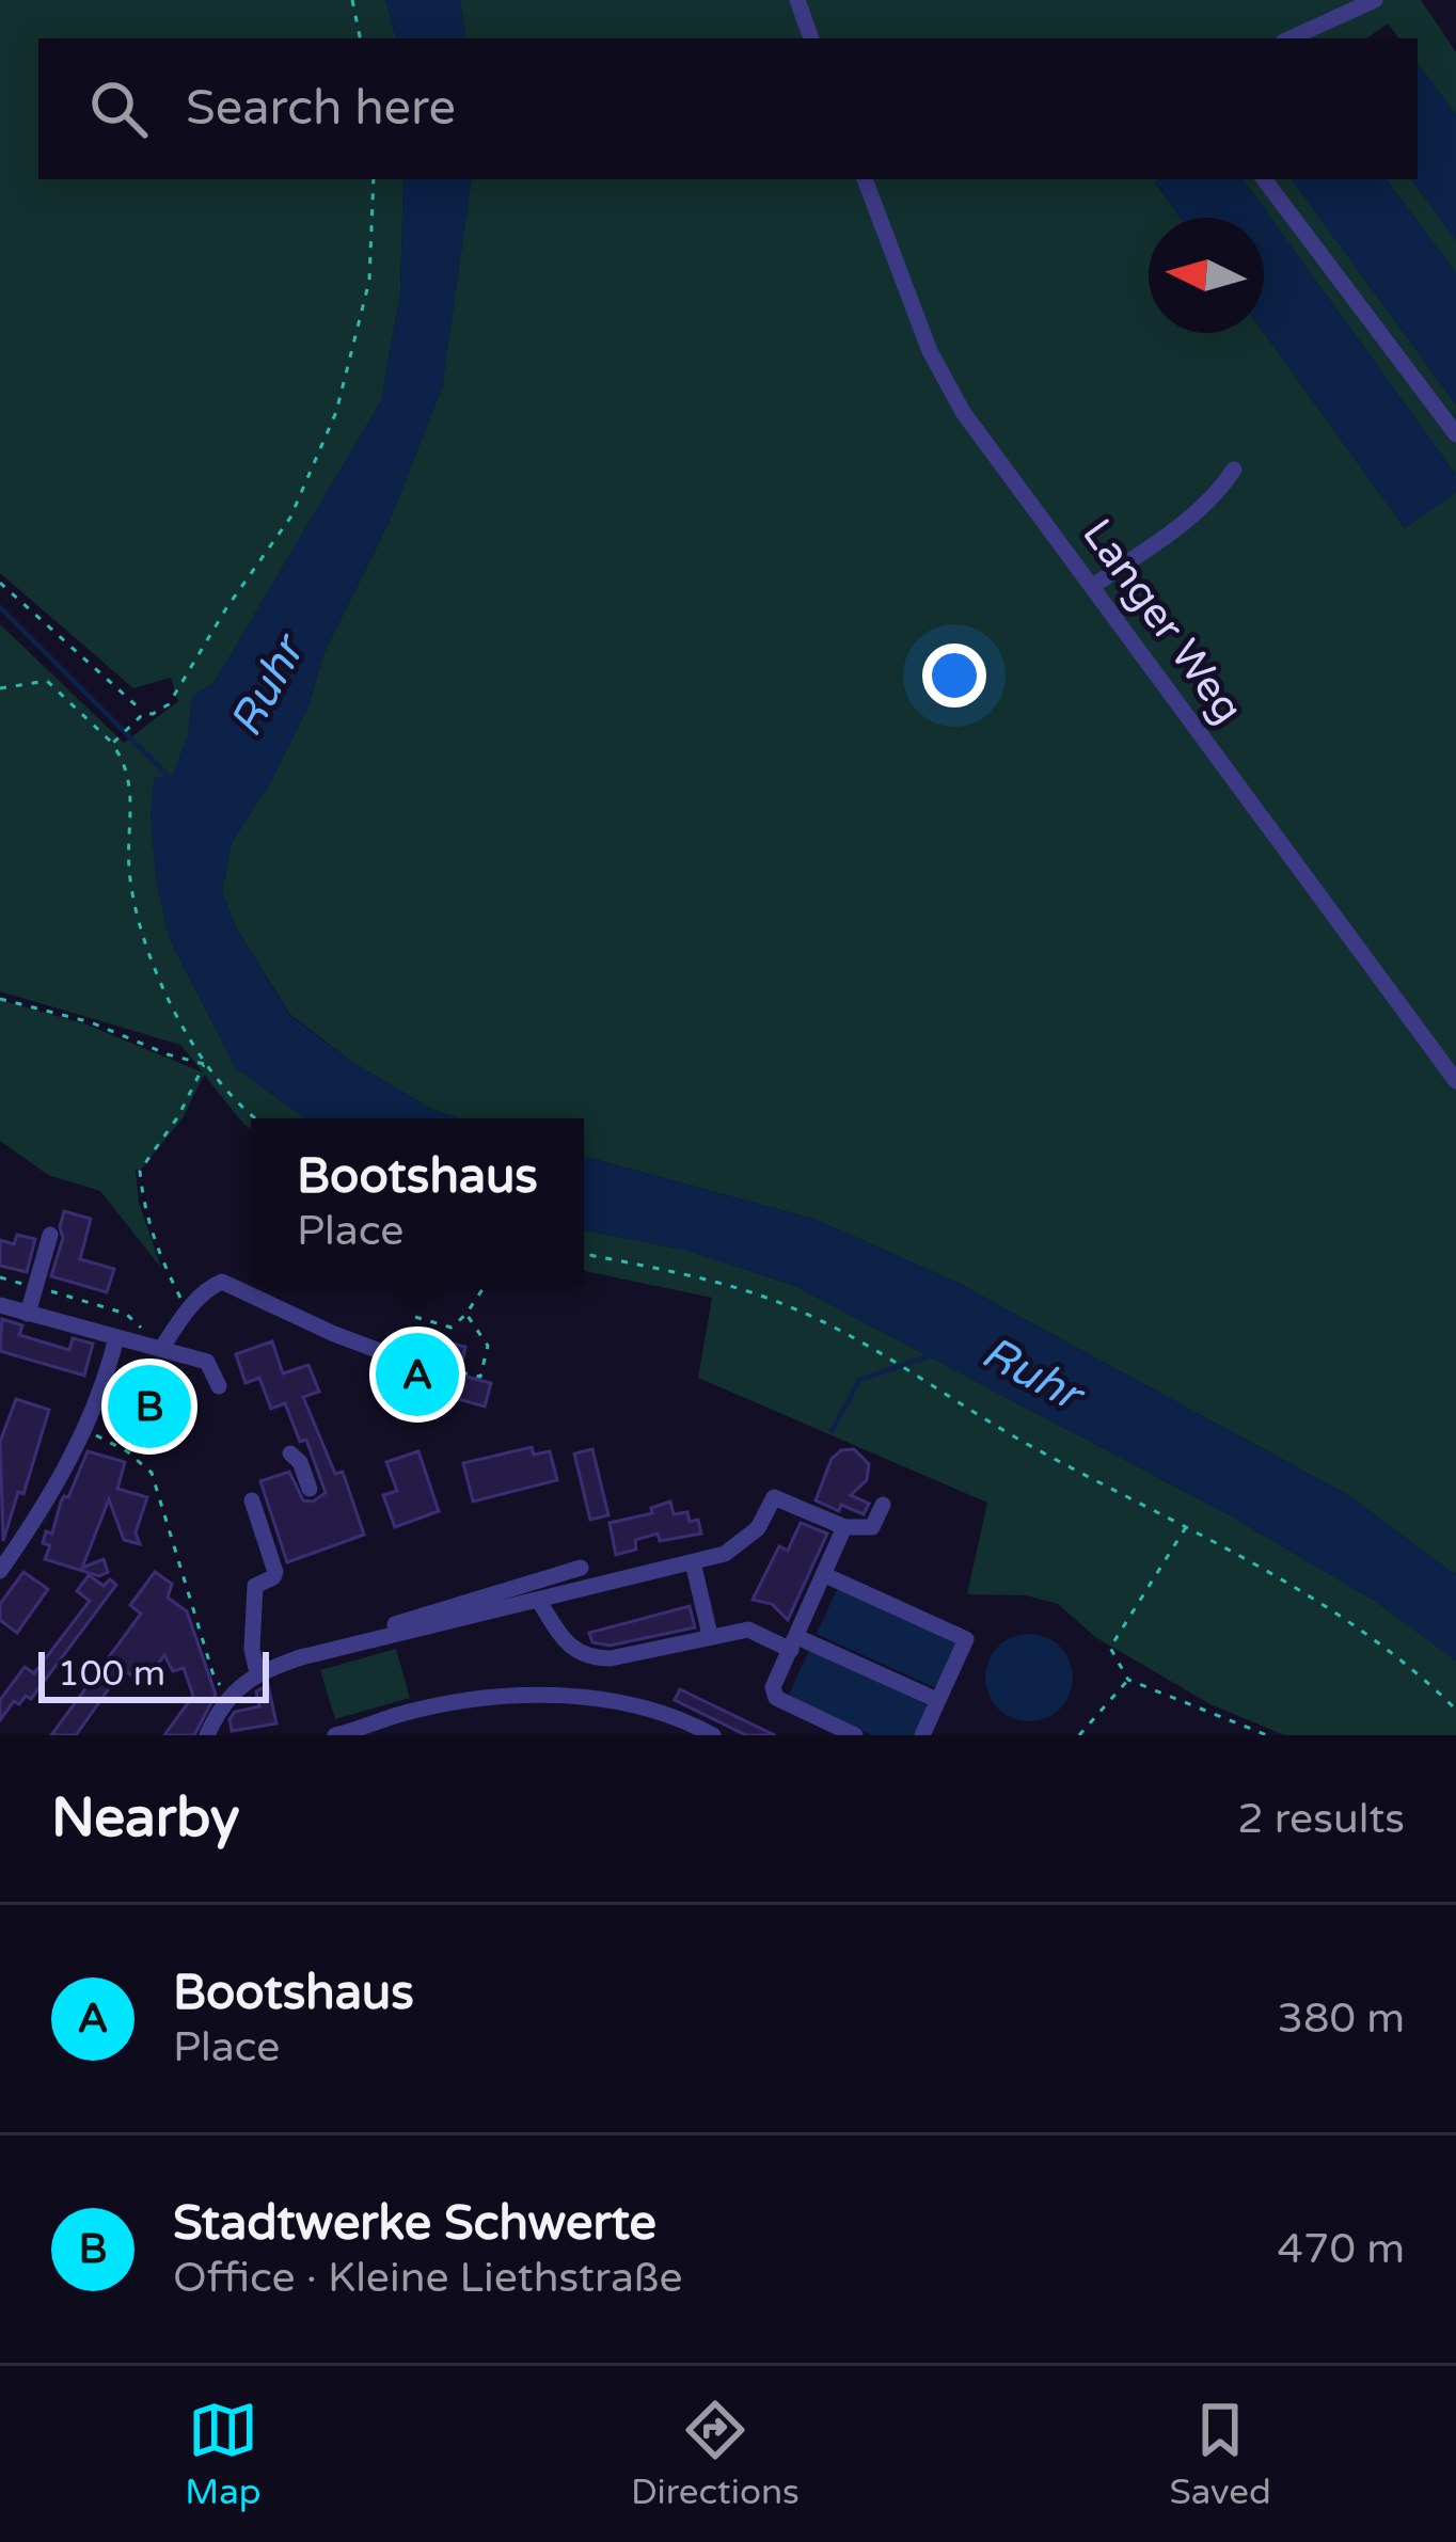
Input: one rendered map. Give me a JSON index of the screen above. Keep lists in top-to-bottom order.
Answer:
{
  "streets": {
    "street": ["Langer Weg"]
  },
  "water": ["Ruhr"],
  "scale_bar": "100 m",
  "north": "left",
  "page": {
    "search": "Search here",
    "popup": ["Bootshaus", "Place"],
    "pins": ["A", "B"],
    "scale": "100 m",
    "heading": ["Nearby", "2 results"],
    "list": [
      {
        "mark": "A",
        "name": "Bootshaus",
        "note": "Place",
        "value": "380 m"
      },
      {
        "mark": "B",
        "name": "Stadtwerke Schwerte",
        "note": "Office · Kleine Liethstraße",
        "value": "470 m"
      }
    ],
    "nav": ["Map", "Directions", "Saved"]
  }
}
